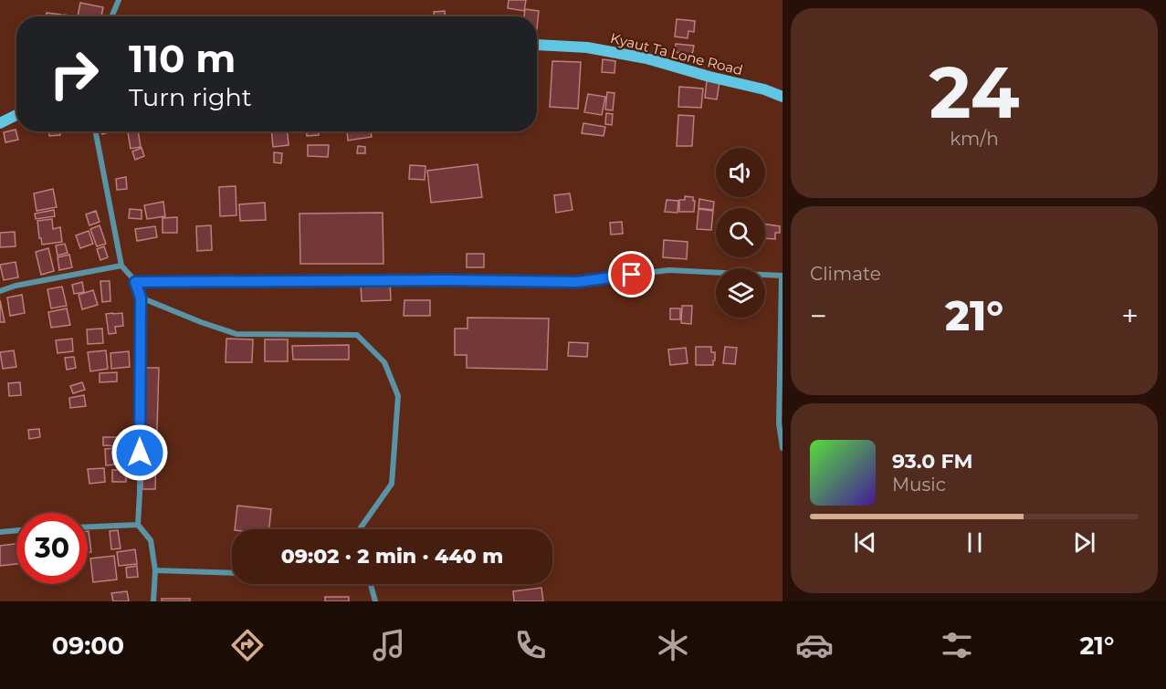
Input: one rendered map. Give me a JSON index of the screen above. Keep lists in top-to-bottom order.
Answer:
{
  "streets": {
    "main road": ["Kyaut Ta Lone Road"]
  },
  "page": {
    "tile": [
      ["24", "km/h"],
      "Climate"
    ],
    "turn": ["110 m", "Turn right"],
    "heat": ["−", "21°", "+"],
    "song": ["93.0 FM", "Music"],
    "limit": "30",
    "trip": "09:02 · 2 min · 440 m",
    "tabs": ["09:00", "21°"]
  }
}
